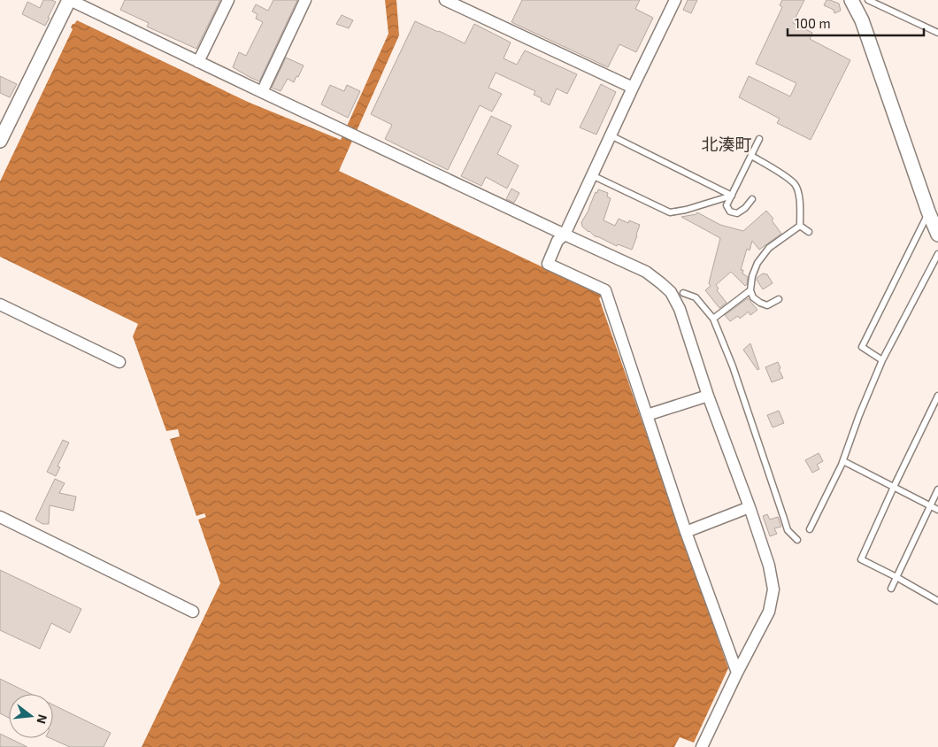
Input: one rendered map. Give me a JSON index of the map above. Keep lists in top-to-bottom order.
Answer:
{
  "districts": ["北湊町"],
  "scale_bar": "100 m",
  "north": "right"
}
